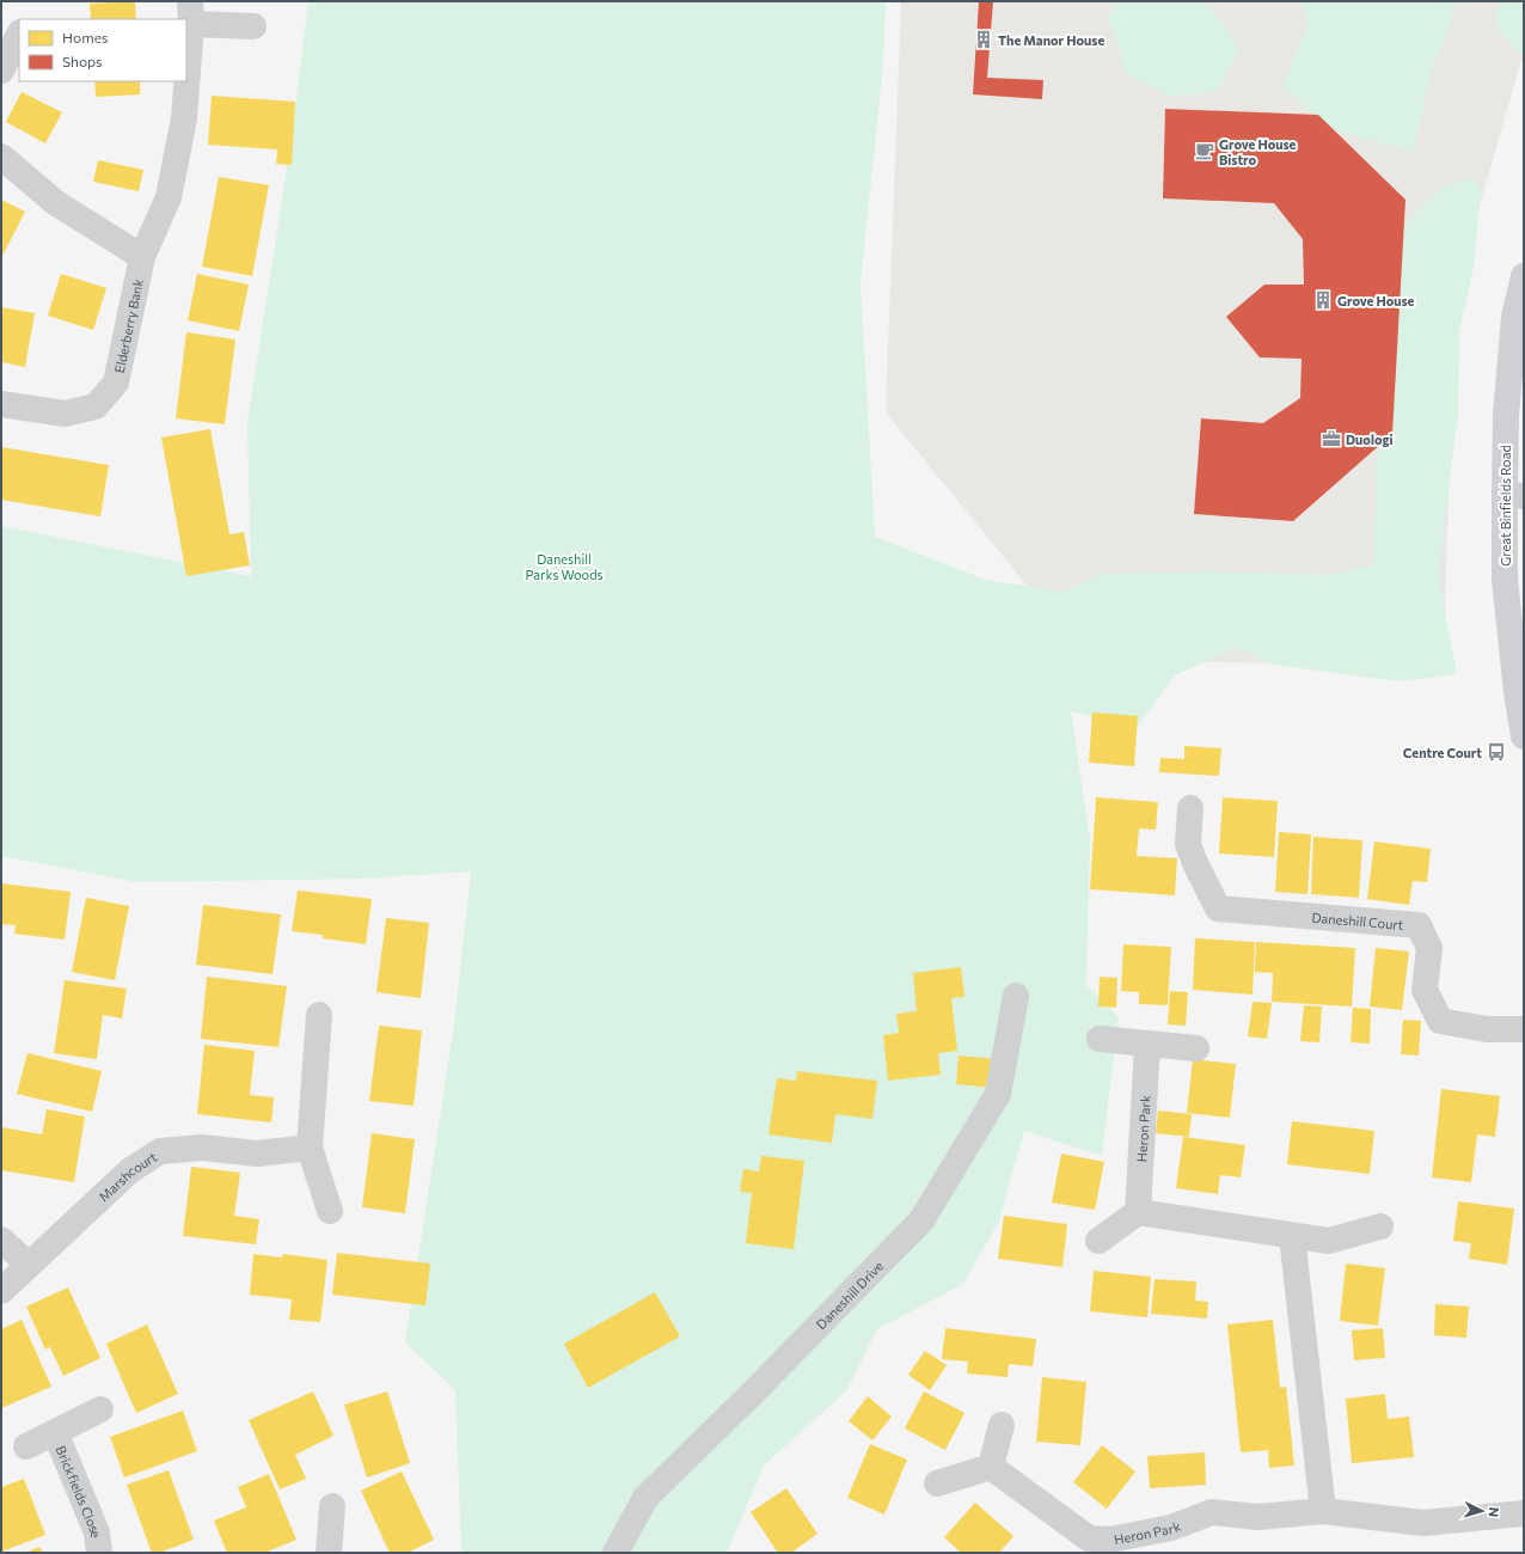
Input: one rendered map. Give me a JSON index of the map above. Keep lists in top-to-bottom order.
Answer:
{
  "streets": {
    "street": [
      "Elderberry Bank",
      "Great Binfields Road",
      "Daneshill Court",
      "Heron Park",
      "Marshcourt",
      "Daneshill Drive",
      "Brickfields Close"
    ]
  },
  "parks": ["Daneshill Parks Woods"],
  "places": {
    "building": ["The Manor House", "Grove House"],
    "cafe": ["Grove House Bistro"],
    "office": ["Duologi"],
    "bus stop": ["Centre Court"]
  },
  "legend": ["Homes", "Shops"],
  "north": "right"
}
